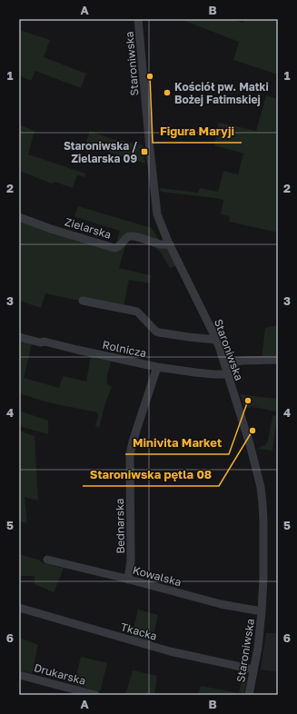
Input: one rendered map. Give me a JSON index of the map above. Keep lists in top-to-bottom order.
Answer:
{
  "streets": {
    "street": [
      "Staroniwska",
      "Zielarska",
      "Rolnicza",
      "Bednarska",
      "Kowalska",
      "Tkacka",
      "Drukarska"
    ]
  },
  "crossings": [
    ["Staroniwska", "Zielarska"],
    ["Staroniwska", "Rolnicza"],
    ["Staroniwska", "Kowalska"],
    ["Staroniwska", "Tkacka"],
    ["Rolnicza", "Bednarska"],
    ["Bednarska", "Kowalska"]
  ],
  "places": {
    "other": [
      "Figura Maryji",
      "Kościół pw. Matki Bożej Fatimskiej",
      "Minivita Market",
      "Staroniwska pętla 08"
    ],
    "transit": ["Staroniwska / Zielarska 09"]
  },
  "grid": {
    "columns": ["A", "B"],
    "rows": [
      "1",
      "2",
      "3",
      "4",
      "5",
      "6"
    ]
  }
}
